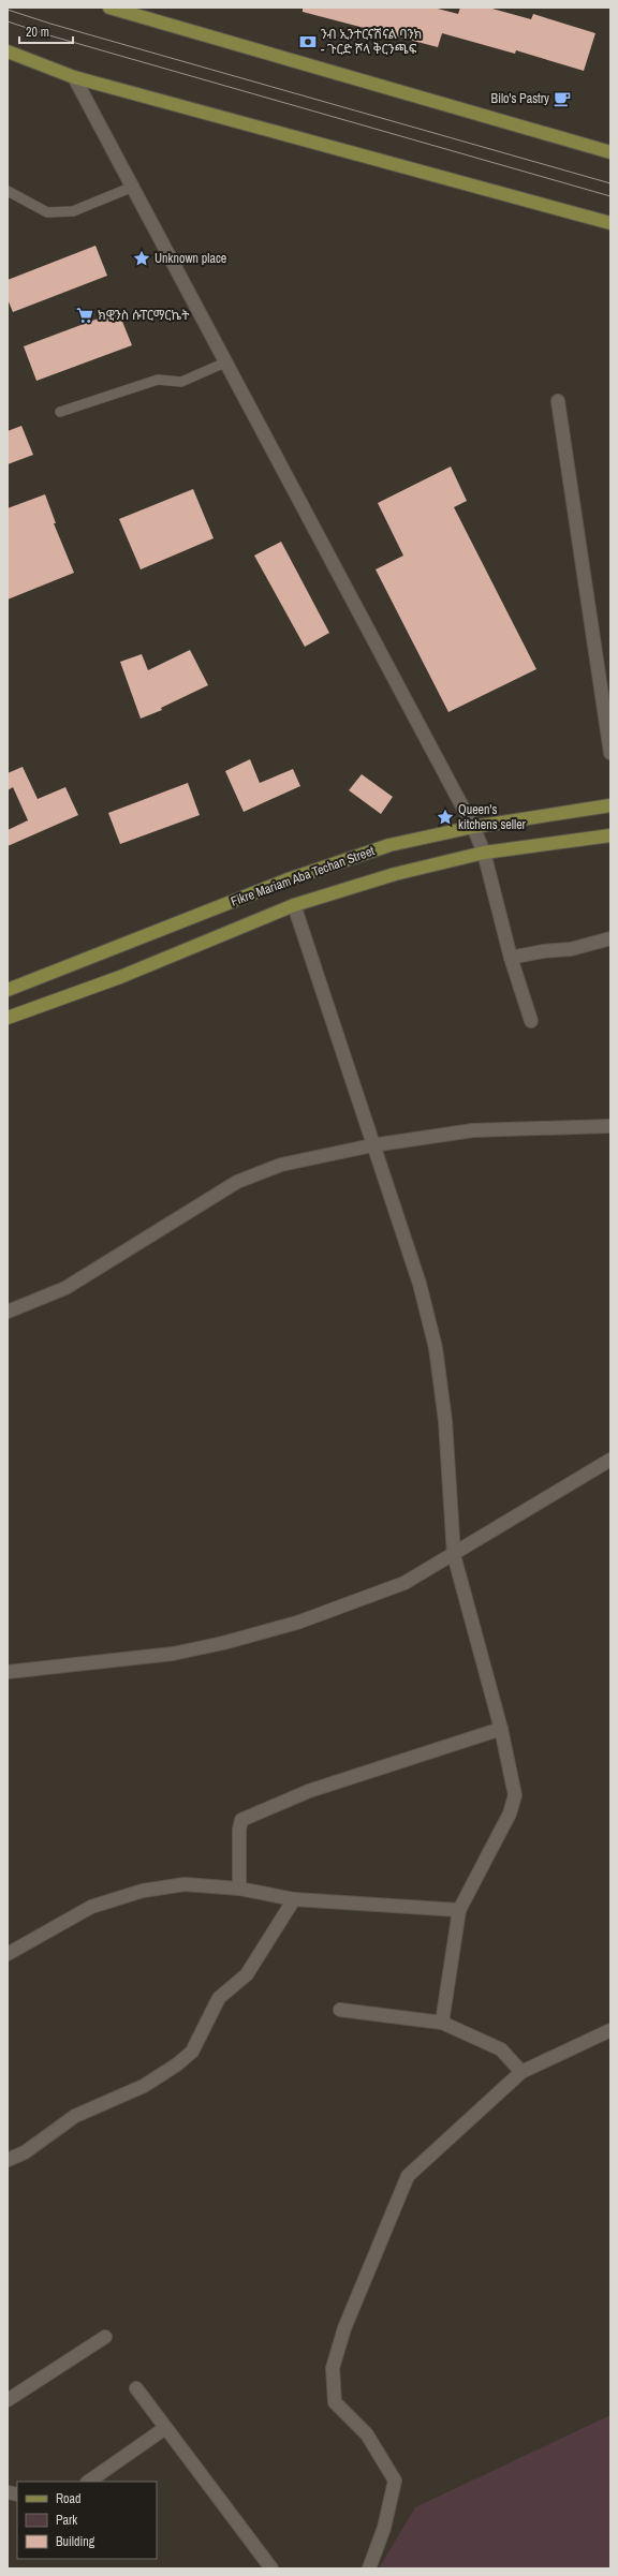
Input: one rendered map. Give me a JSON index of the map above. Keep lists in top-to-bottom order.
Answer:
{
  "streets": {
    "main road": ["Fikre Mariam Aba Techan Street"]
  },
  "places": {
    "bank": ["ንብ ኢንተርናሽናል ባንክ - ጉርድ ሾላ ቅርንጫፍ"],
    "cafe": ["Bilo's Pastry"],
    "place": ["Unknown place", "Queen's kitchens seller"],
    "supermarket": ["ክዊንስ ሱፐርማርኬት"]
  },
  "legend": ["Road", "Park", "Building"],
  "scale_bar": "20 m"
}
